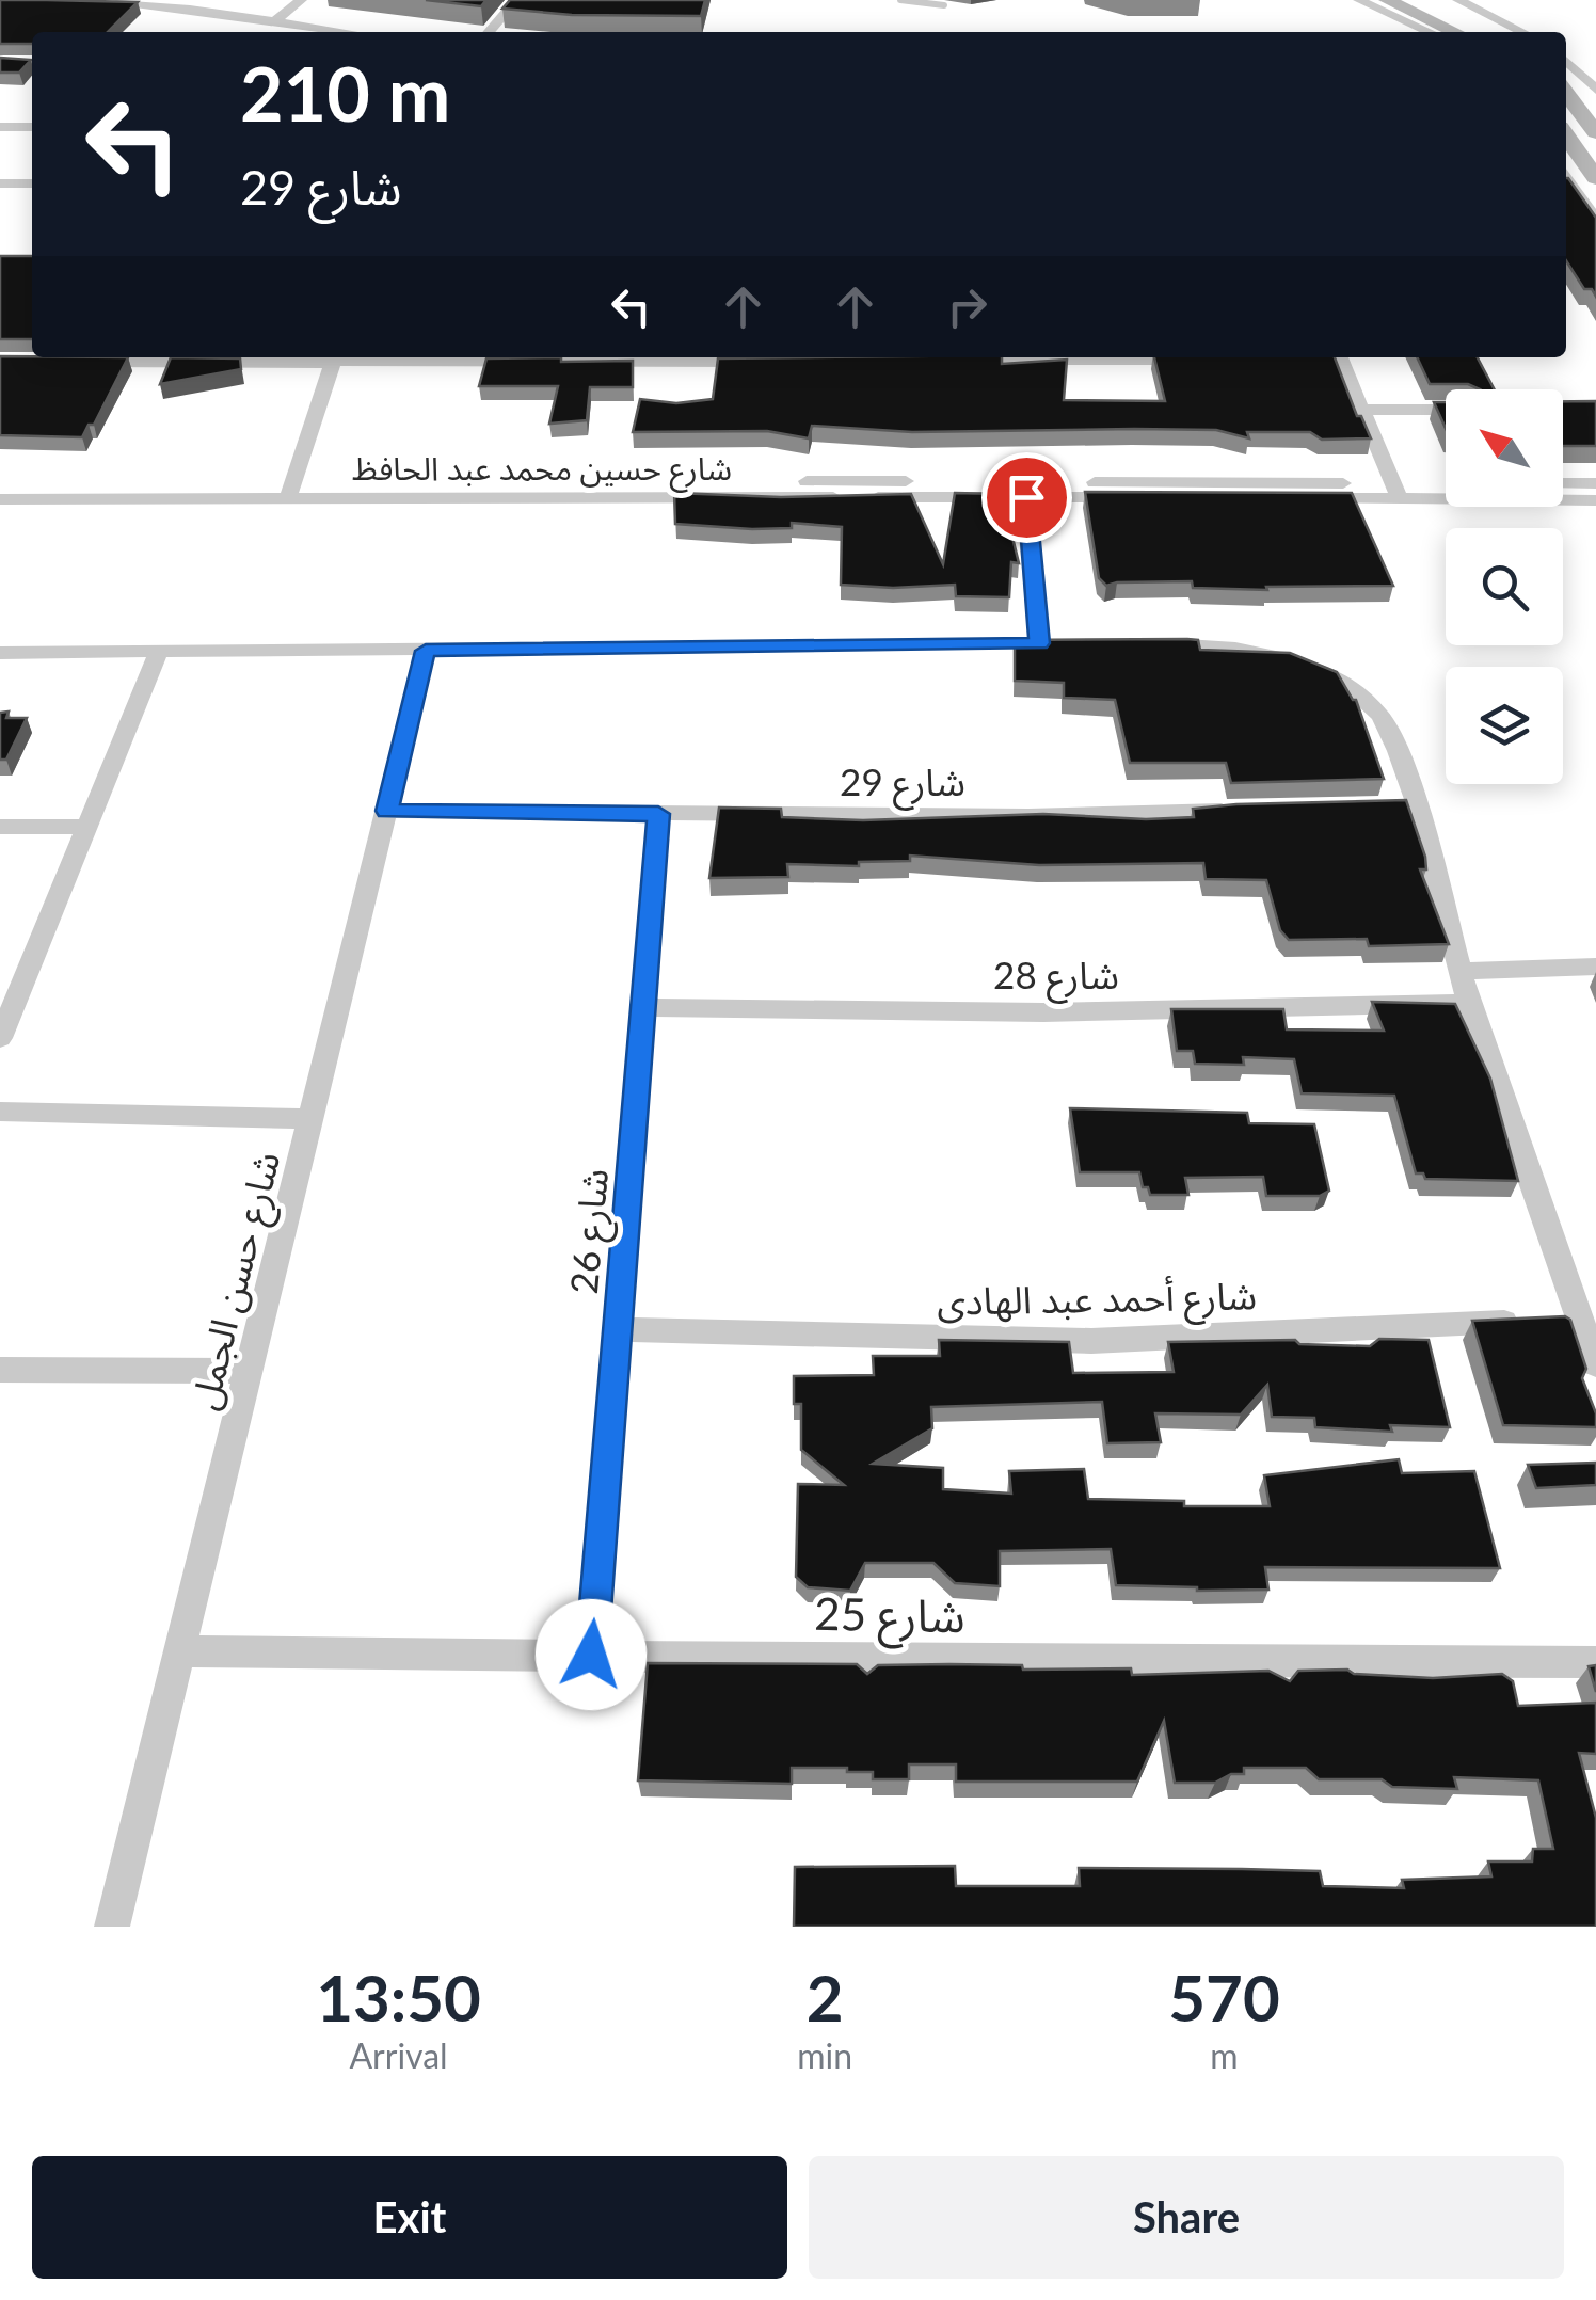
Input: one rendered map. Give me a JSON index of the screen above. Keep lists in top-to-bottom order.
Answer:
{
  "streets": {
    "street": [
      "شارع حسين محمد عبد الحافظ",
      "شارع 29",
      "شارع 28",
      "شارع 26",
      "شارع حسن الجمل",
      "شارع أحمد عبد الهادى",
      "شارع 25"
    ]
  },
  "crossings": [
    ["شارع 29", "شارع 26"],
    ["شارع 29", "شارع حسن الجمل"],
    ["شارع 28", "شارع 26"],
    ["شارع 26", "شارع أحمد عبد الهادى"],
    ["شارع 26", "شارع 25"],
    ["شارع حسن الجمل", "شارع 25"]
  ],
  "north": "top left",
  "page": {
    "turn": ["210 m", "شارع 29"],
    "eta": [
      "13:50",
      "Arrival",
      "2",
      "min",
      "570",
      "m"
    ],
    "buttons": ["Exit", "Share"]
  }
}
